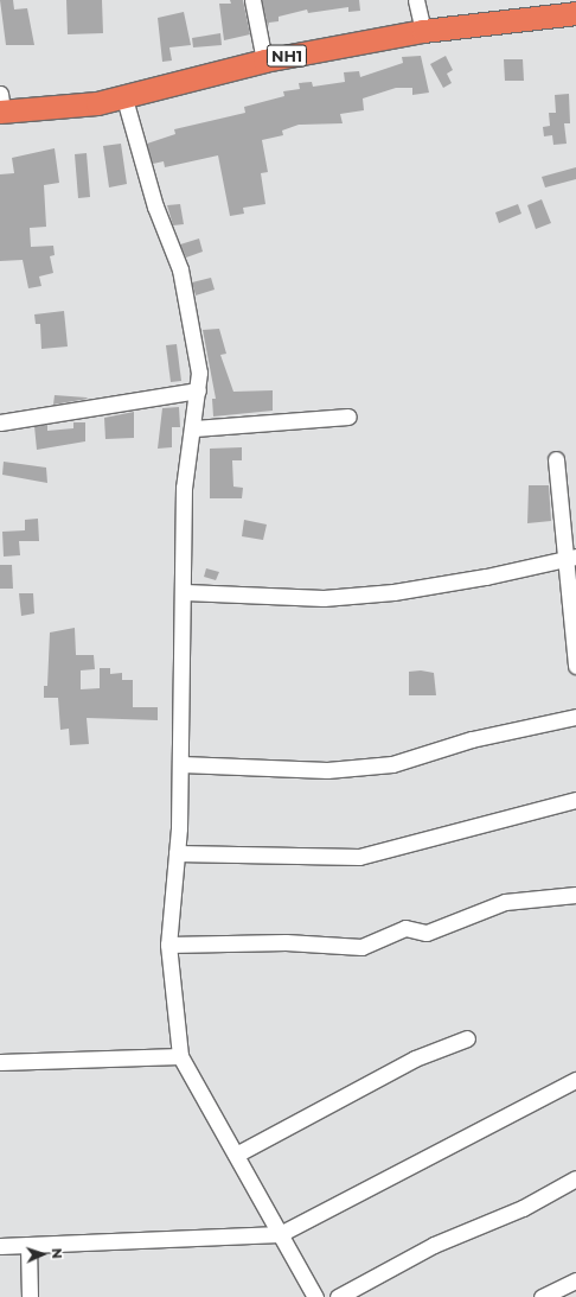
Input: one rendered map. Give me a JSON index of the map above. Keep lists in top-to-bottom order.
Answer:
{
  "streets": {
    "highway": ["NH1"]
  },
  "north": "right"
}
